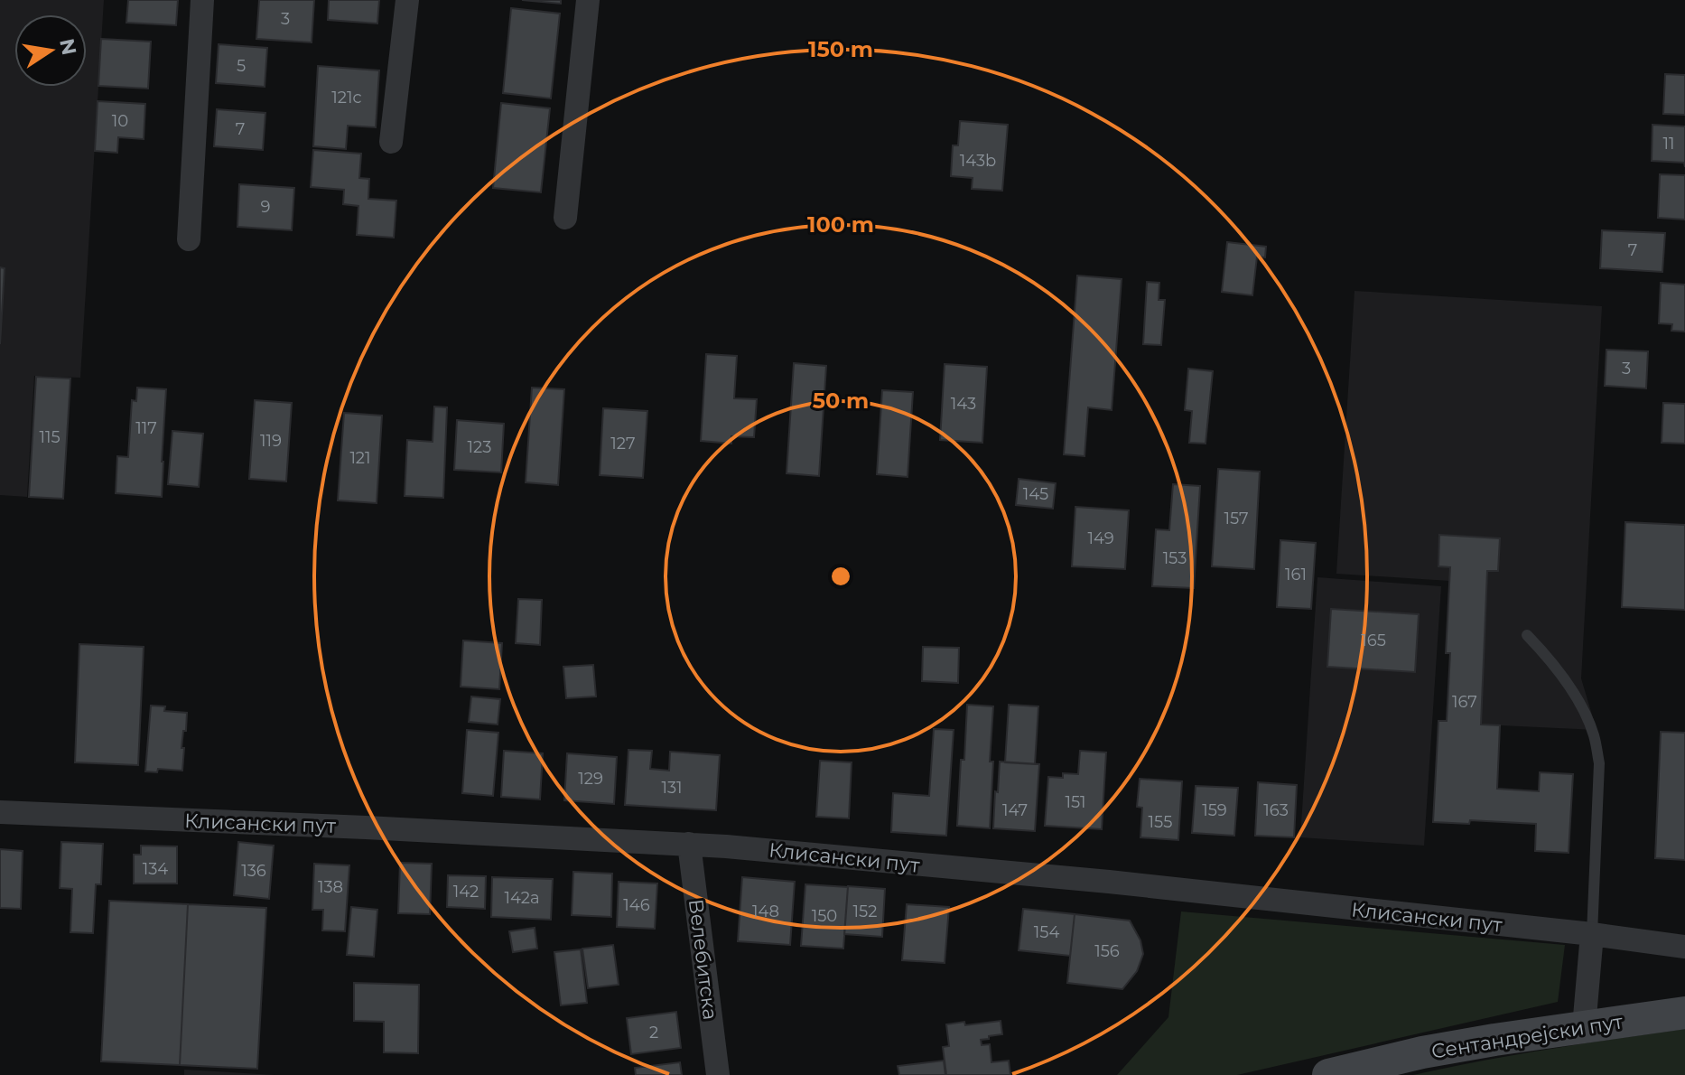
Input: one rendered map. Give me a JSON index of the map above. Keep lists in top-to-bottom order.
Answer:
{
  "streets": {
    "main road": ["Сентандрејски пут"],
    "street": ["Клисански пут", "Велебитска"]
  },
  "crossings": [
    ["Клисански пут", "Велебитска"]
  ],
  "house_numbers": [
    "3",
    "5",
    "121c",
    "10",
    "7",
    "11",
    "143b",
    "9",
    "7",
    "3",
    "143",
    "117",
    "115",
    "119",
    "127",
    "123",
    "121",
    "145",
    "157",
    "149",
    "153",
    "161",
    "165",
    "167",
    "129",
    "131",
    "151",
    "147",
    "159",
    "163",
    "155",
    "134",
    "136",
    "138",
    "142",
    "142a",
    "146",
    "148",
    "152",
    "150",
    "154",
    "156",
    "2"
  ],
  "north": "right",
  "rings": ["150 m", "100 m", "50 m"]
}
